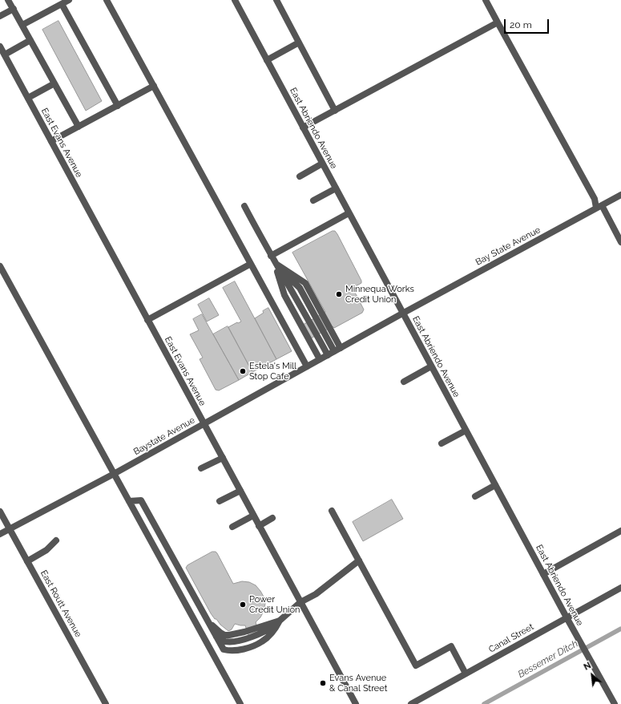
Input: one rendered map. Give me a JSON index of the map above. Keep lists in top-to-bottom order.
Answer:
{
  "streets": {
    "street": [
      "East Abriendo Avenue",
      "East Evans Avenue",
      "Bay State Avenue",
      "Baystate Avenue",
      "East Routt Avenue",
      "Canal Street"
    ]
  },
  "crossings": [
    ["East Abriendo Avenue", "Bay State Avenue"],
    ["East Abriendo Avenue", "Baystate Avenue"],
    ["East Abriendo Avenue", "Canal Street"],
    ["East Evans Avenue", "Baystate Avenue"],
    ["Bay State Avenue", "Baystate Avenue"],
    ["Baystate Avenue", "East Routt Avenue"]
  ],
  "water": ["Bessemer Ditch"],
  "places": [
    "Minnequa Works Credit Union",
    "Estela's Mill Stop Cafe",
    "Power Credit Union",
    "Evans Avenue & Canal Street"
  ],
  "scale_bar": "20 m",
  "north": "top left"
}
